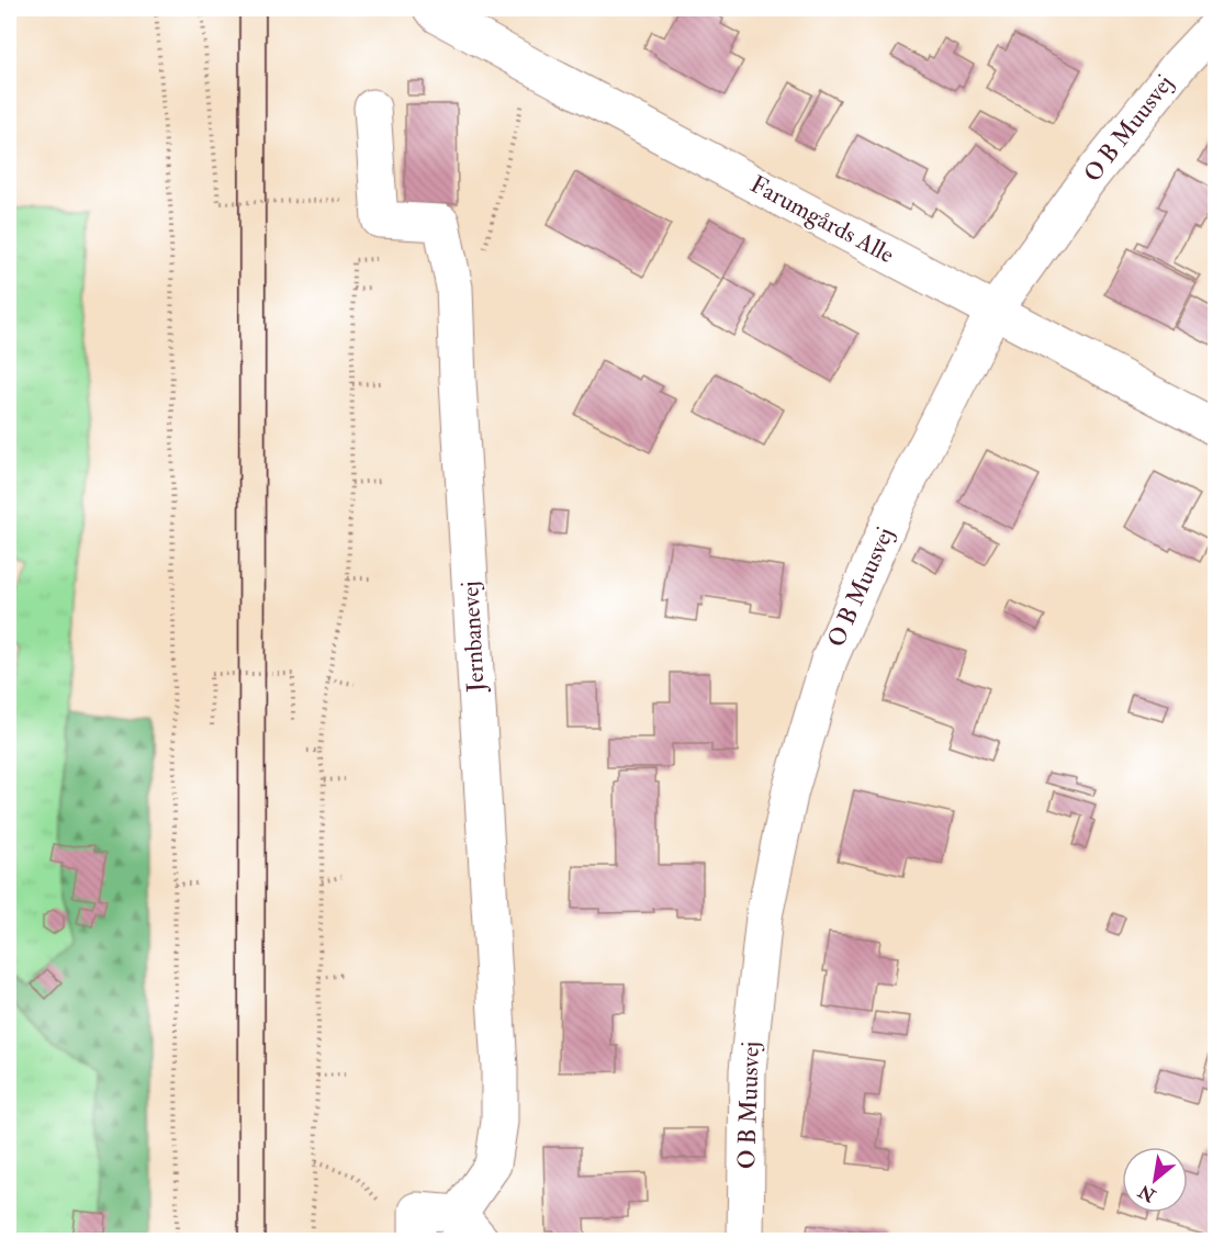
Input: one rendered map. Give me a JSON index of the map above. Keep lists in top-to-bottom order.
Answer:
{
  "streets": {
    "street": ["O B Muusvej", "Farumgårds Alle", "Jernbanevej"]
  },
  "crossings": [
    ["O B Muusvej", "Farumgårds Alle"]
  ],
  "north": "bottom left"
}
